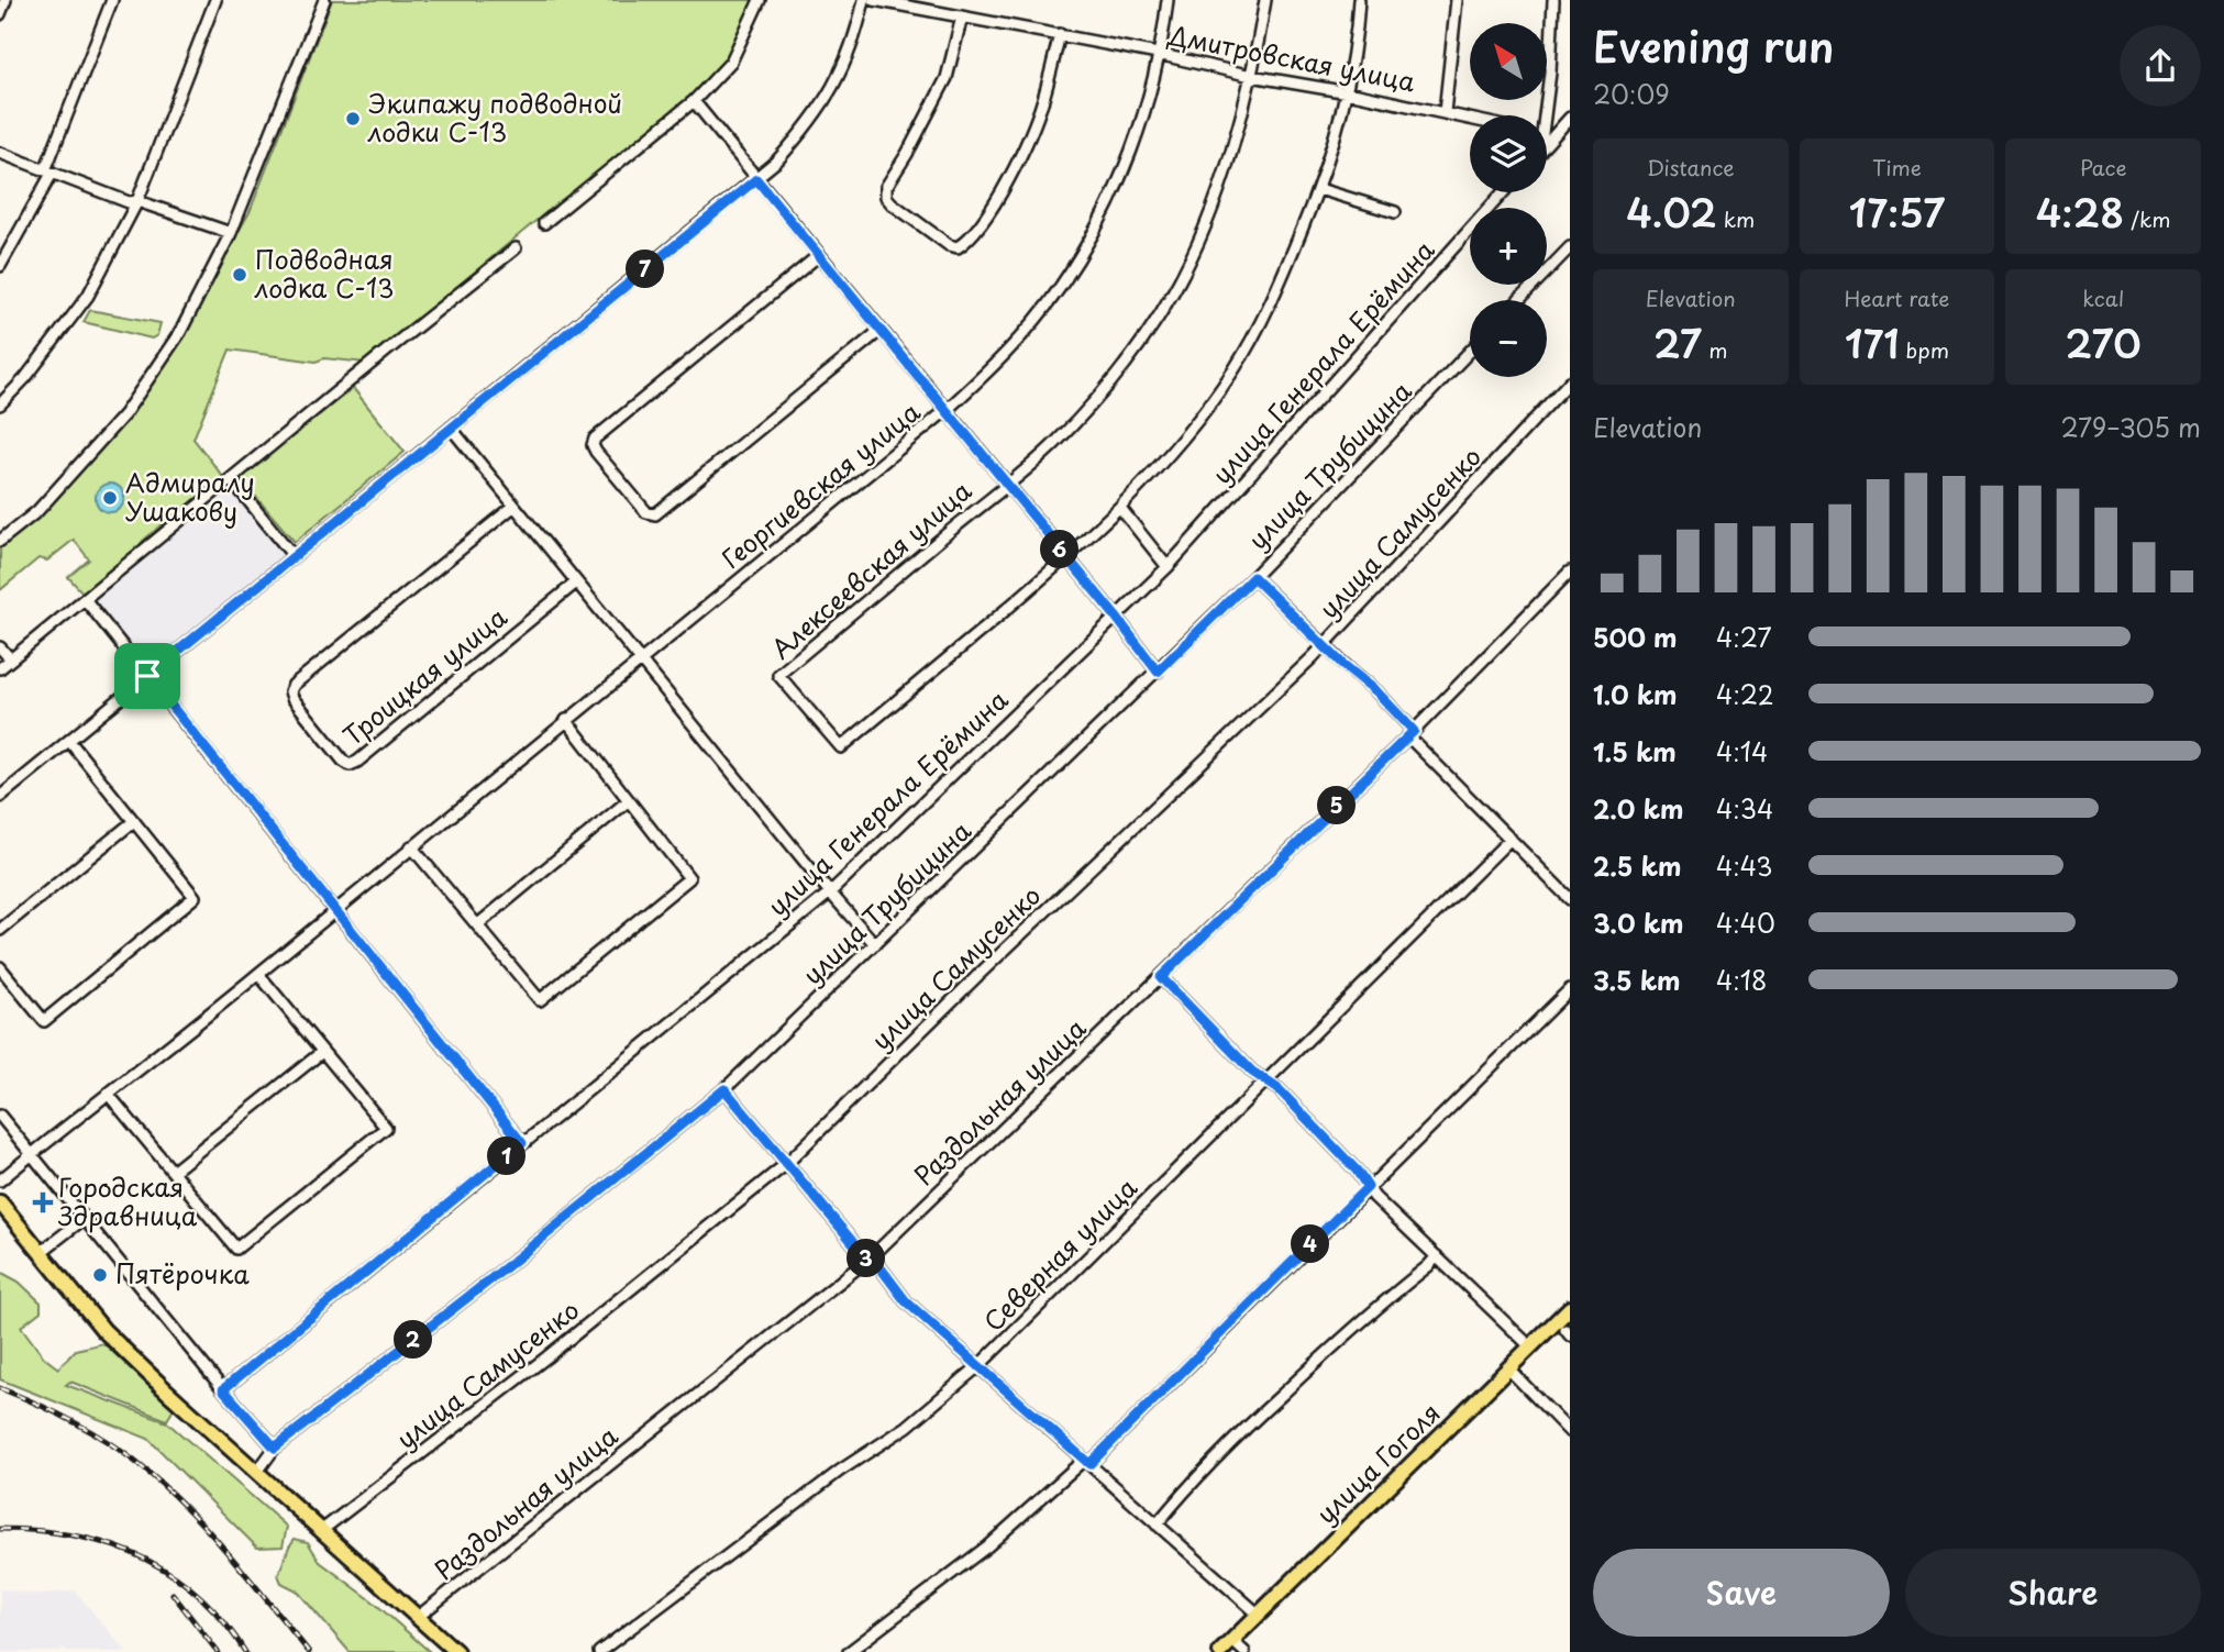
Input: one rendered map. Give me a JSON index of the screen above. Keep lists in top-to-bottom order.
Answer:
{
  "streets": {
    "main road": ["улица Гоголя"],
    "street": [
      "Дмитровская улица",
      "улица Генерала Ерёмина",
      "улица Трубицина",
      "Георгиевская улица",
      "улица Самусенко",
      "Алексеевская улица",
      "Троицкая улица",
      "Раздольная улица",
      "Северная улица"
    ]
  },
  "crossings": [
    ["Дмитровская улица", "Георгиевская улица"],
    ["улица Генерала Ерёмина", "Алексеевская улица"],
    ["улица Трубицина", "Алексеевская улица"],
    ["Георгиевская улица", "Алексеевская улица"]
  ],
  "places": {
    "other": [
      "Экипажу подводной лодки С-13",
      "Подводная лодка С-13",
      "Адмиралу Ушакову",
      "Пятёрочка"
    ],
    "health": ["Городская Здравница"]
  },
  "north": "top left",
  "page": {
    "heading": ["Evening run", "20:09"],
    "map_buttons": ["+", "−"],
    "stats": [
      ["Distance", "4.02 km"],
      ["Time", "17:57"],
      ["Pace", "4:28 /km"],
      ["Elevation", "27 m"],
      ["Heart rate", "171 bpm"],
      ["kcal", "270"]
    ],
    "pins": [
      "7",
      "6",
      "5",
      "1",
      "4",
      "3",
      "2"
    ],
    "chart": ["Elevation", "279–305 m"],
    "list": [
      {
        "name": "500 m",
        "note": "4:27"
      },
      {
        "name": "1.0 km",
        "note": "4:22"
      },
      {
        "name": "1.5 km",
        "note": "4:14"
      },
      {
        "name": "2.0 km",
        "note": "4:34"
      },
      {
        "name": "2.5 km",
        "note": "4:43"
      },
      {
        "name": "3.0 km",
        "note": "4:40"
      },
      {
        "name": "3.5 km",
        "note": "4:18"
      }
    ],
    "buttons": ["Save", "Share"]
  }
}
